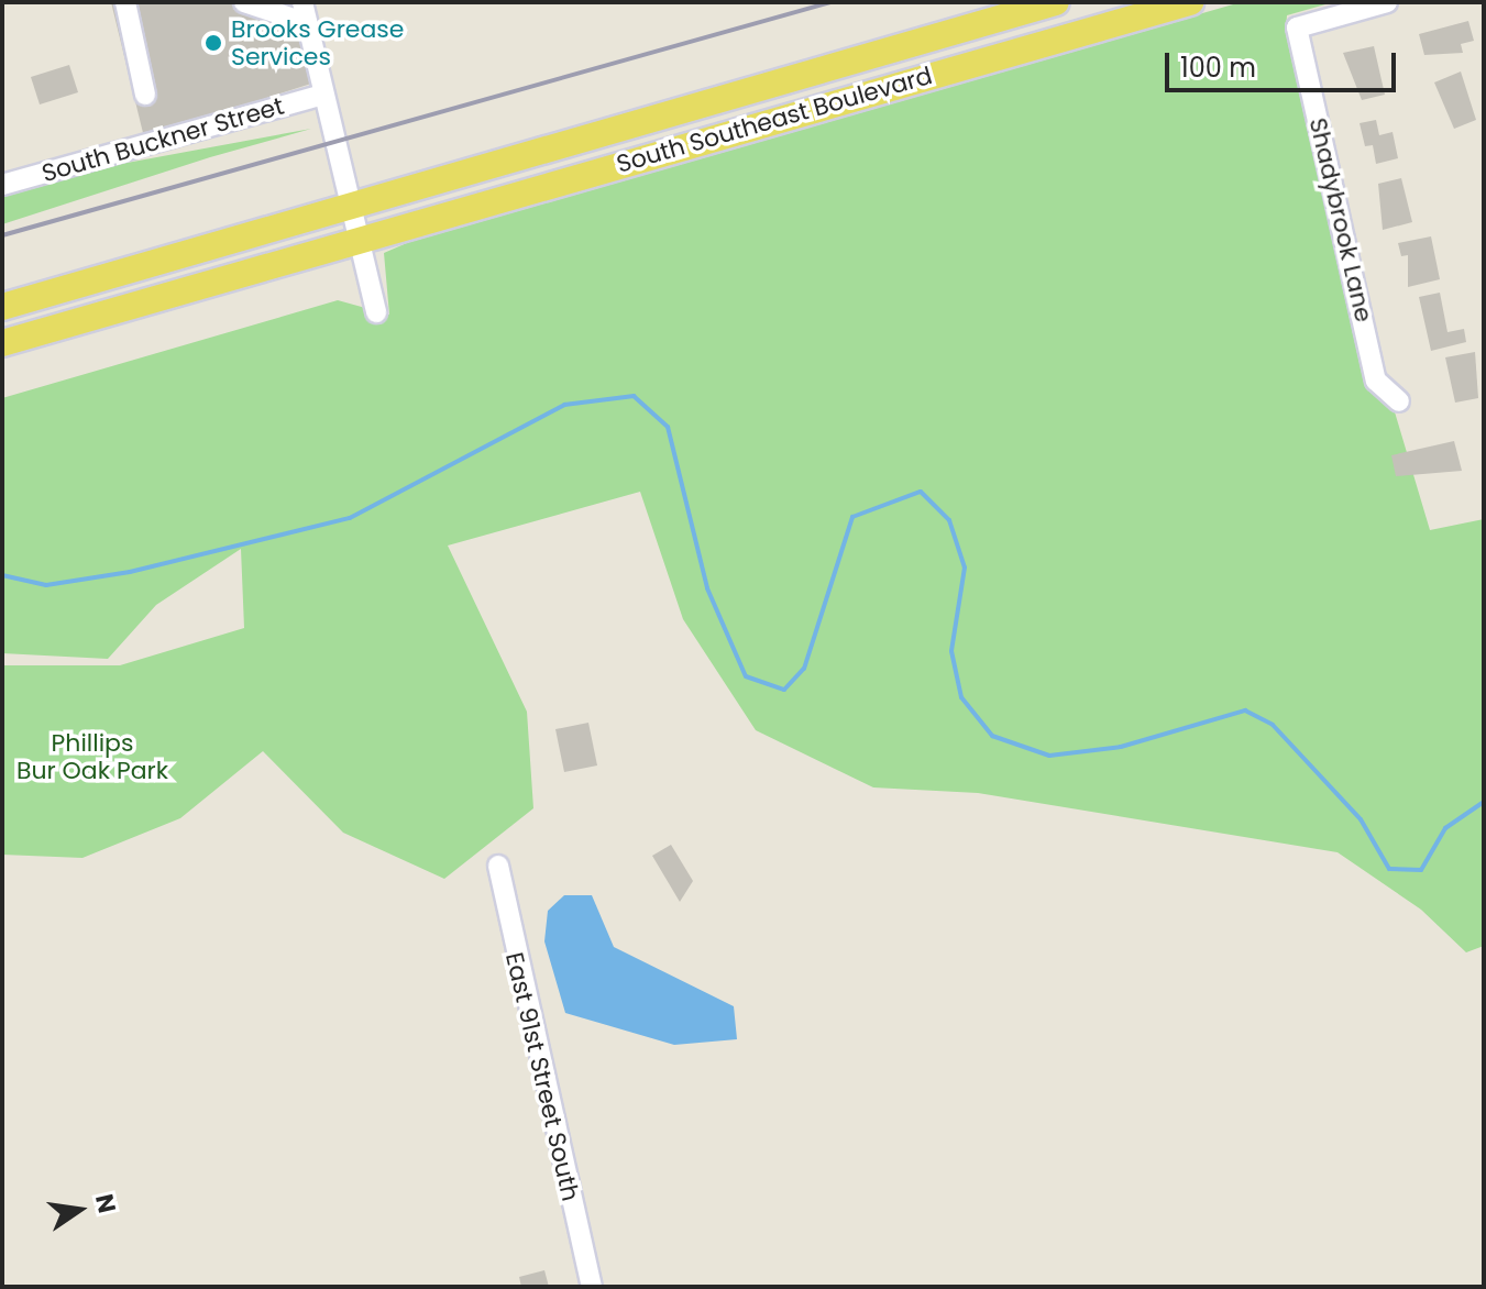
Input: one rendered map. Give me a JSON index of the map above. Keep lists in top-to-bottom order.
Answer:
{
  "streets": {
    "main road": ["South Southeast Boulevard"],
    "street": ["South Buckner Street", "Shadybrook Lane", "East 91st Street South"]
  },
  "parks": ["Phillips Bur Oak Park"],
  "places": ["Brooks Grease Services"],
  "scale_bar": "100 m",
  "north": "right"
}
